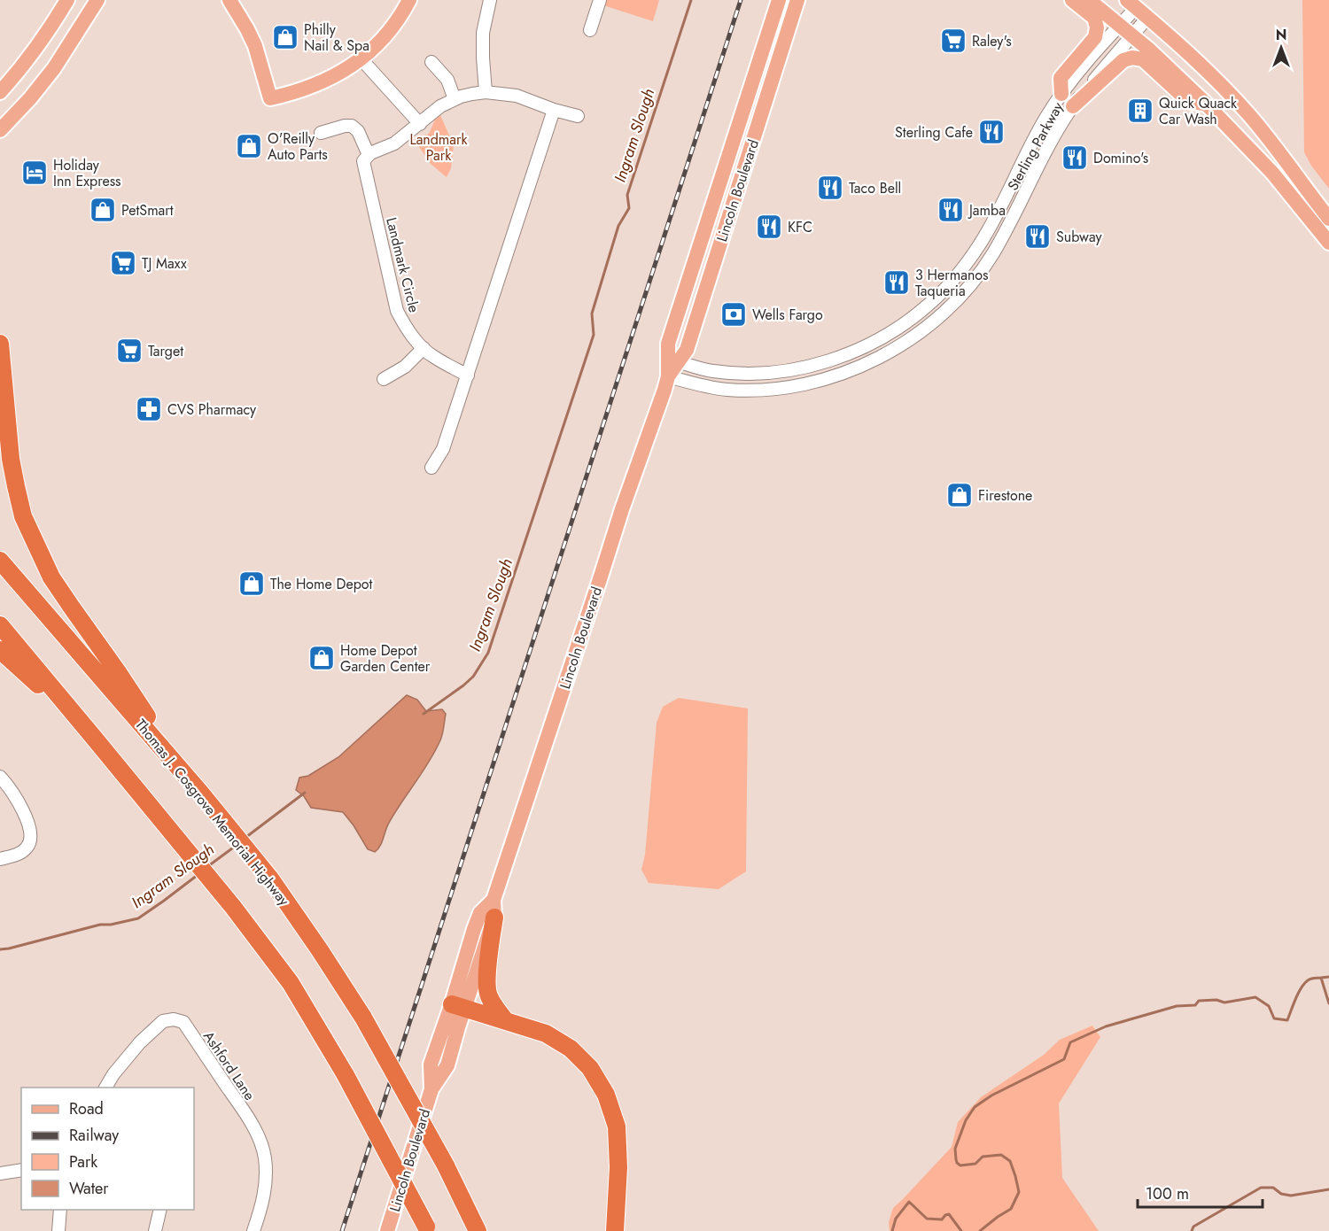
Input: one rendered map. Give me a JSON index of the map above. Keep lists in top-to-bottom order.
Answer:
{
  "streets": {
    "highway": ["Thomas J. Cosgrove Memorial Highway"],
    "main road": ["Lincoln Boulevard"],
    "street": ["Sterling Parkway", "Landmark Circle", "Ashford Lane"]
  },
  "crossings": [
    ["Sterling Parkway", "Lincoln Boulevard"]
  ],
  "water": ["Ingram Slough"],
  "parks": ["Landmark Park"],
  "places": {
    "shop": [
      "Philly Nail & Spa",
      "O'Reilly Auto Parts",
      "PetSmart",
      "Firestone",
      "The Home Depot",
      "Home Depot Garden Center"
    ],
    "supermarket": ["Raley's", "TJ Maxx", "Target"],
    "building": ["Quick Quack Car Wash"],
    "restaurant": [
      "Sterling Cafe",
      "Domino's",
      "Taco Bell",
      "Jamba",
      "KFC",
      "Subway",
      "3 Hermanos Taqueria"
    ],
    "hotel": ["Holiday Inn Express"],
    "bank": ["Wells Fargo"],
    "pharmacy": ["CVS Pharmacy"]
  },
  "legend": [
    "Road",
    "Railway",
    "Park",
    "Water"
  ],
  "scale_bar": "100 m",
  "north": "top"
}
